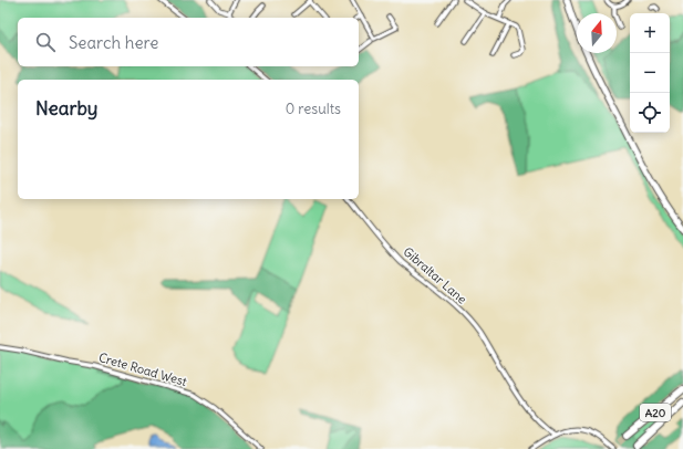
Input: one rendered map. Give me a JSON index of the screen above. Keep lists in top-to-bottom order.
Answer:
{
  "streets": {
    "highway": ["A20"],
    "street": ["Gibraltar Lane", "Crete Road West"]
  },
  "north": "top",
  "page": {
    "map_buttons": ["+", "−"],
    "search": "Search here",
    "heading": ["Nearby", "0 results"]
  }
}
